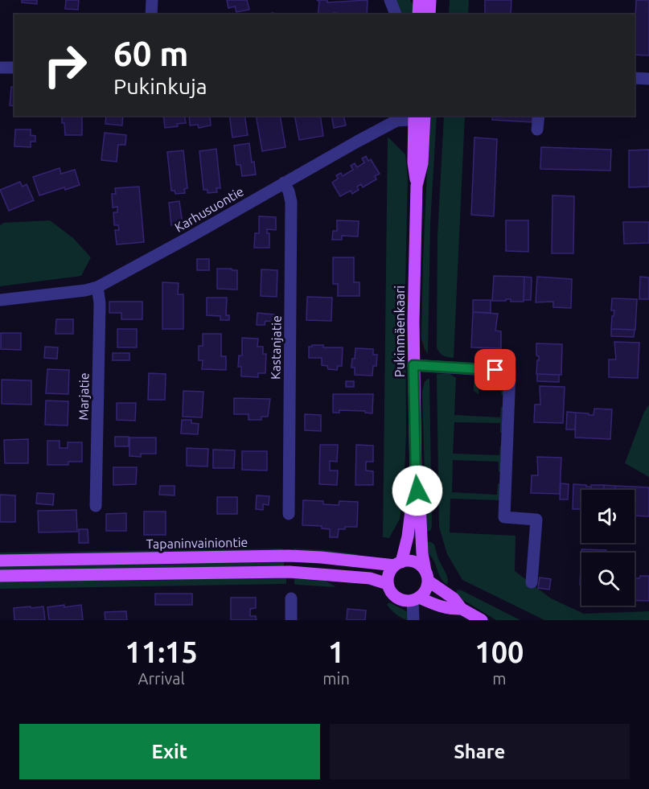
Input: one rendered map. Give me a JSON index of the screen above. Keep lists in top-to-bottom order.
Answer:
{
  "streets": {
    "main road": ["Pukinmäenkaari", "Tapaninvainiontie"],
    "street": ["Karhusuontie", "Kastanjatie", "Marjatie"]
  },
  "crossings": [
    ["Karhusuontie", "Pukinmäenkaari"],
    ["Karhusuontie", "Kastanjatie"],
    ["Karhusuontie", "Marjatie"],
    ["Pukinmäenkaari", "Tapaninvainiontie"]
  ],
  "page": {
    "turn": ["60 m", "Pukinkuja"],
    "eta": [
      "11:15",
      "Arrival",
      "1",
      "min",
      "100",
      "m"
    ],
    "buttons": ["Exit", "Share"]
  }
}
